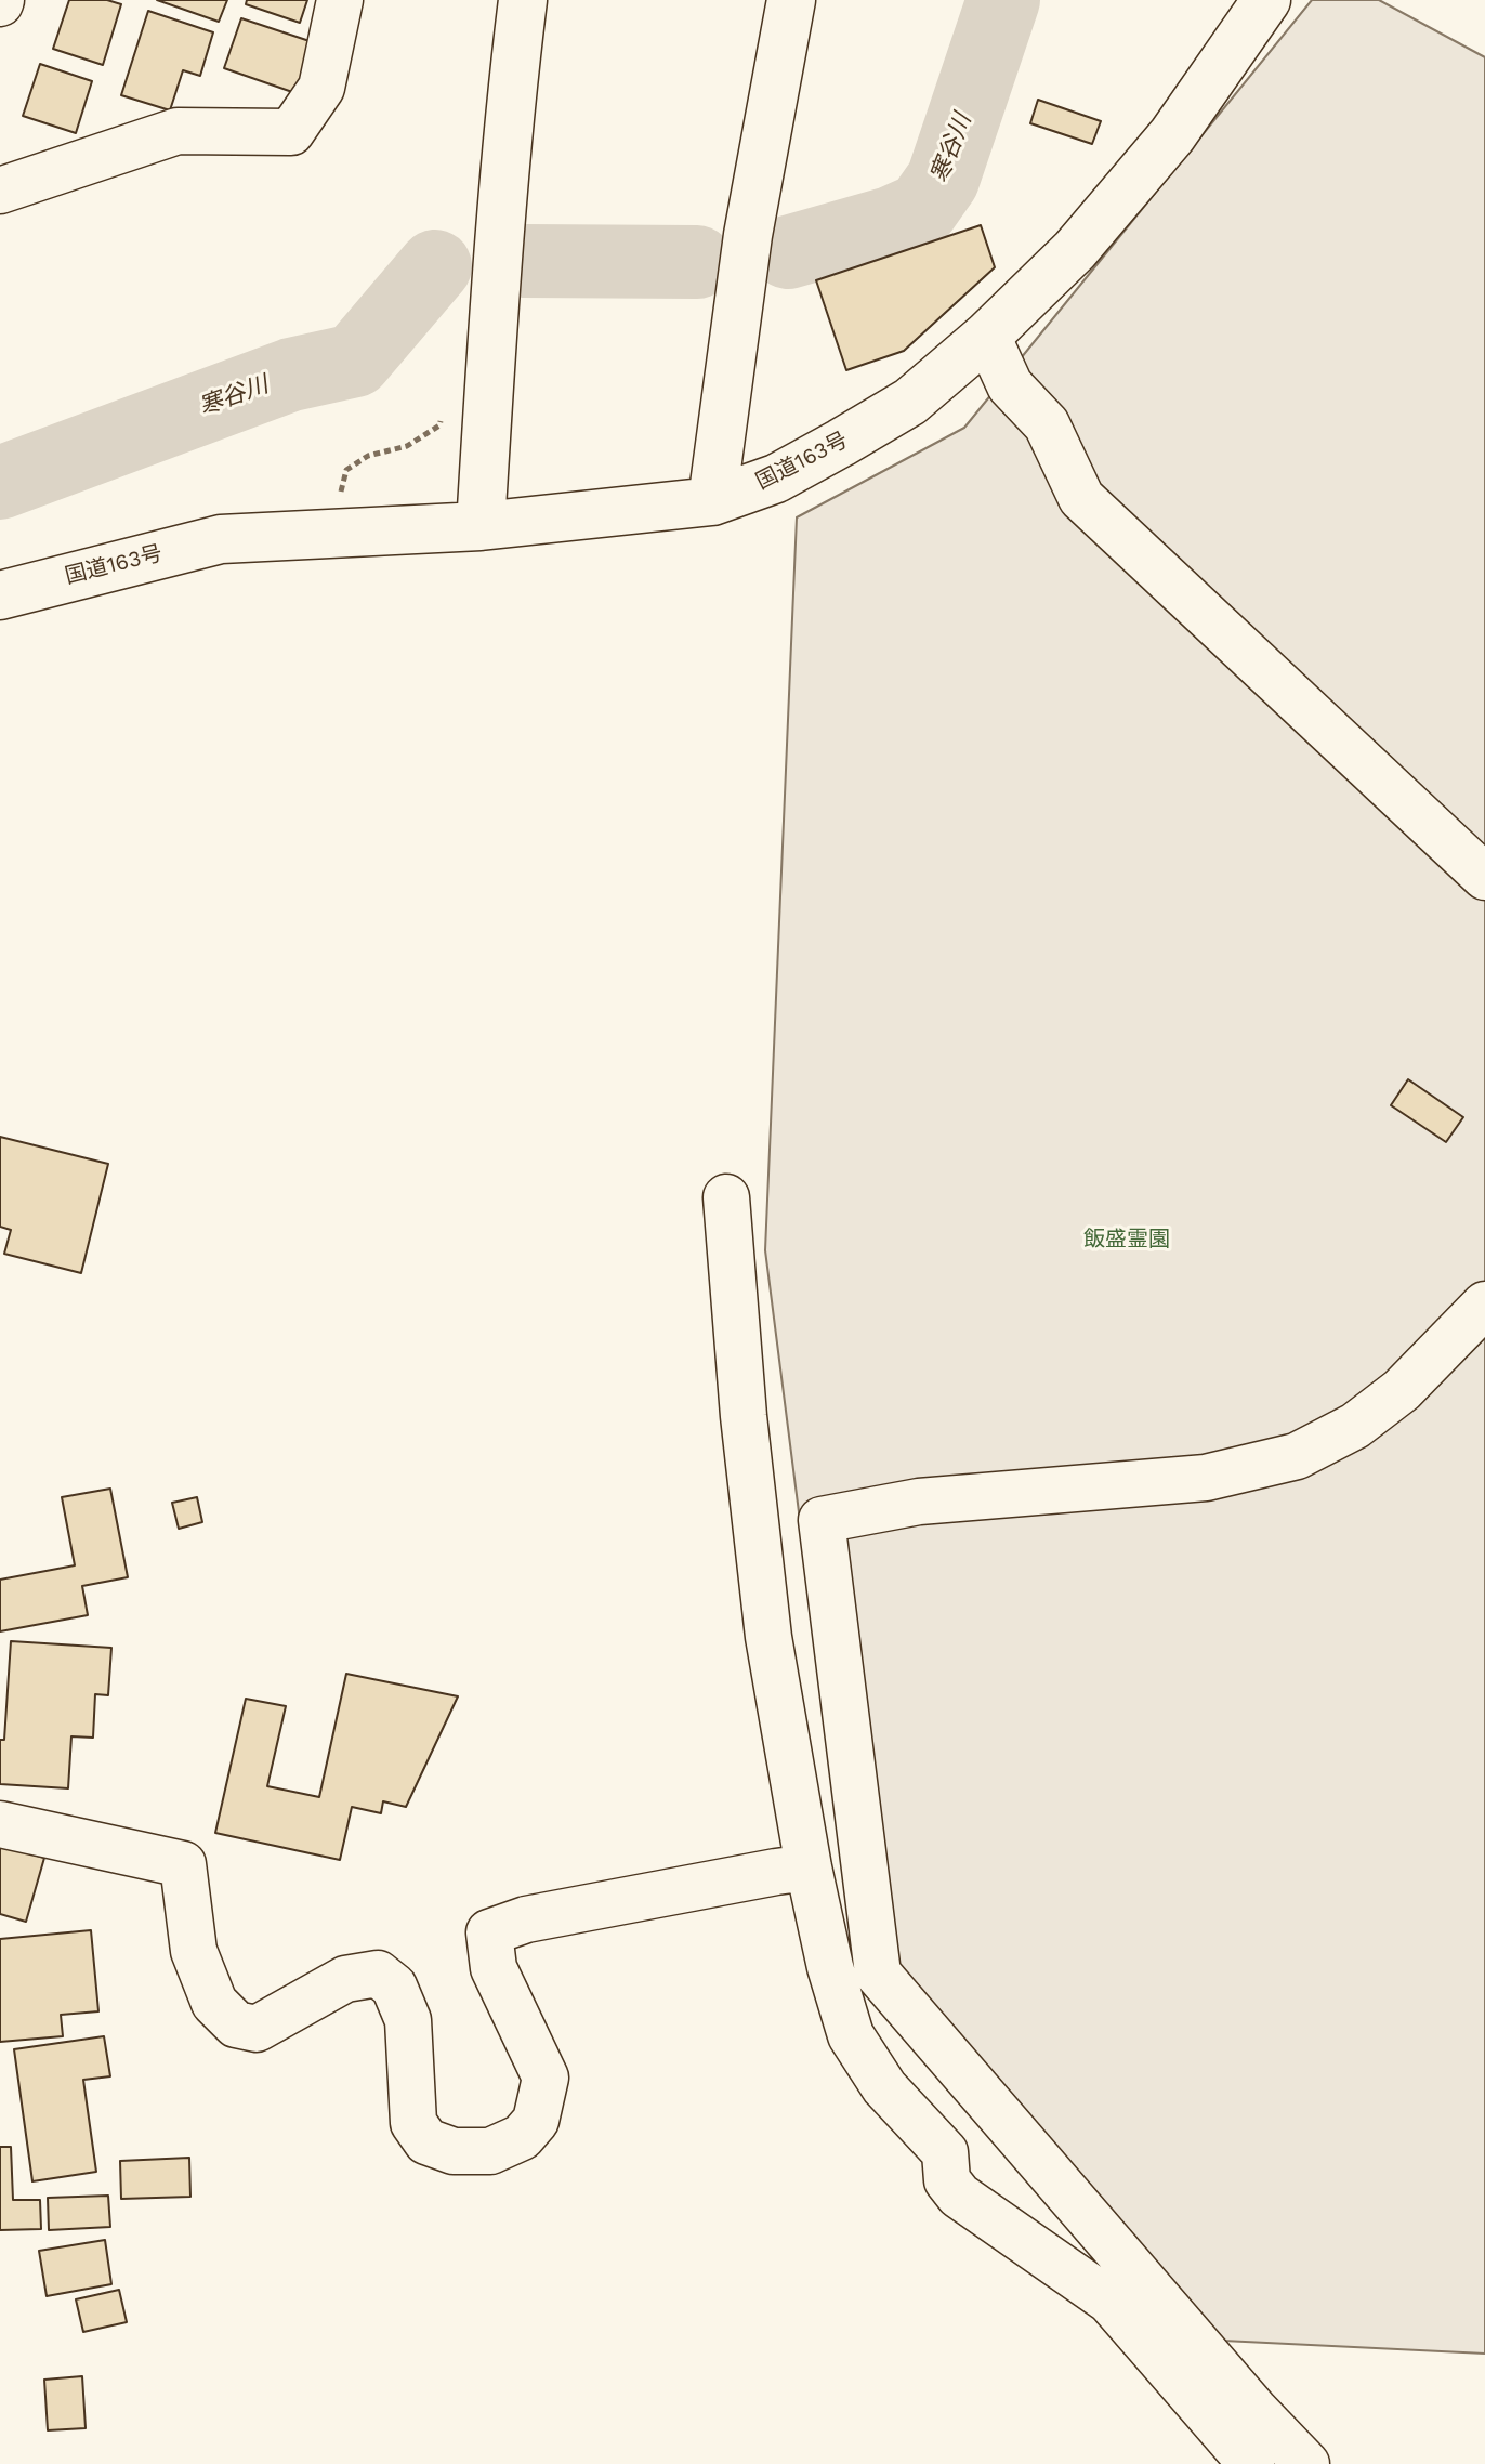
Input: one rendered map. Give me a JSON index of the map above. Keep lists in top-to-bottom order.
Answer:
{
  "streets": {
    "highway": ["国道163号"]
  },
  "water": ["寒谷川"],
  "parks": ["飯盛霊園"]
}
